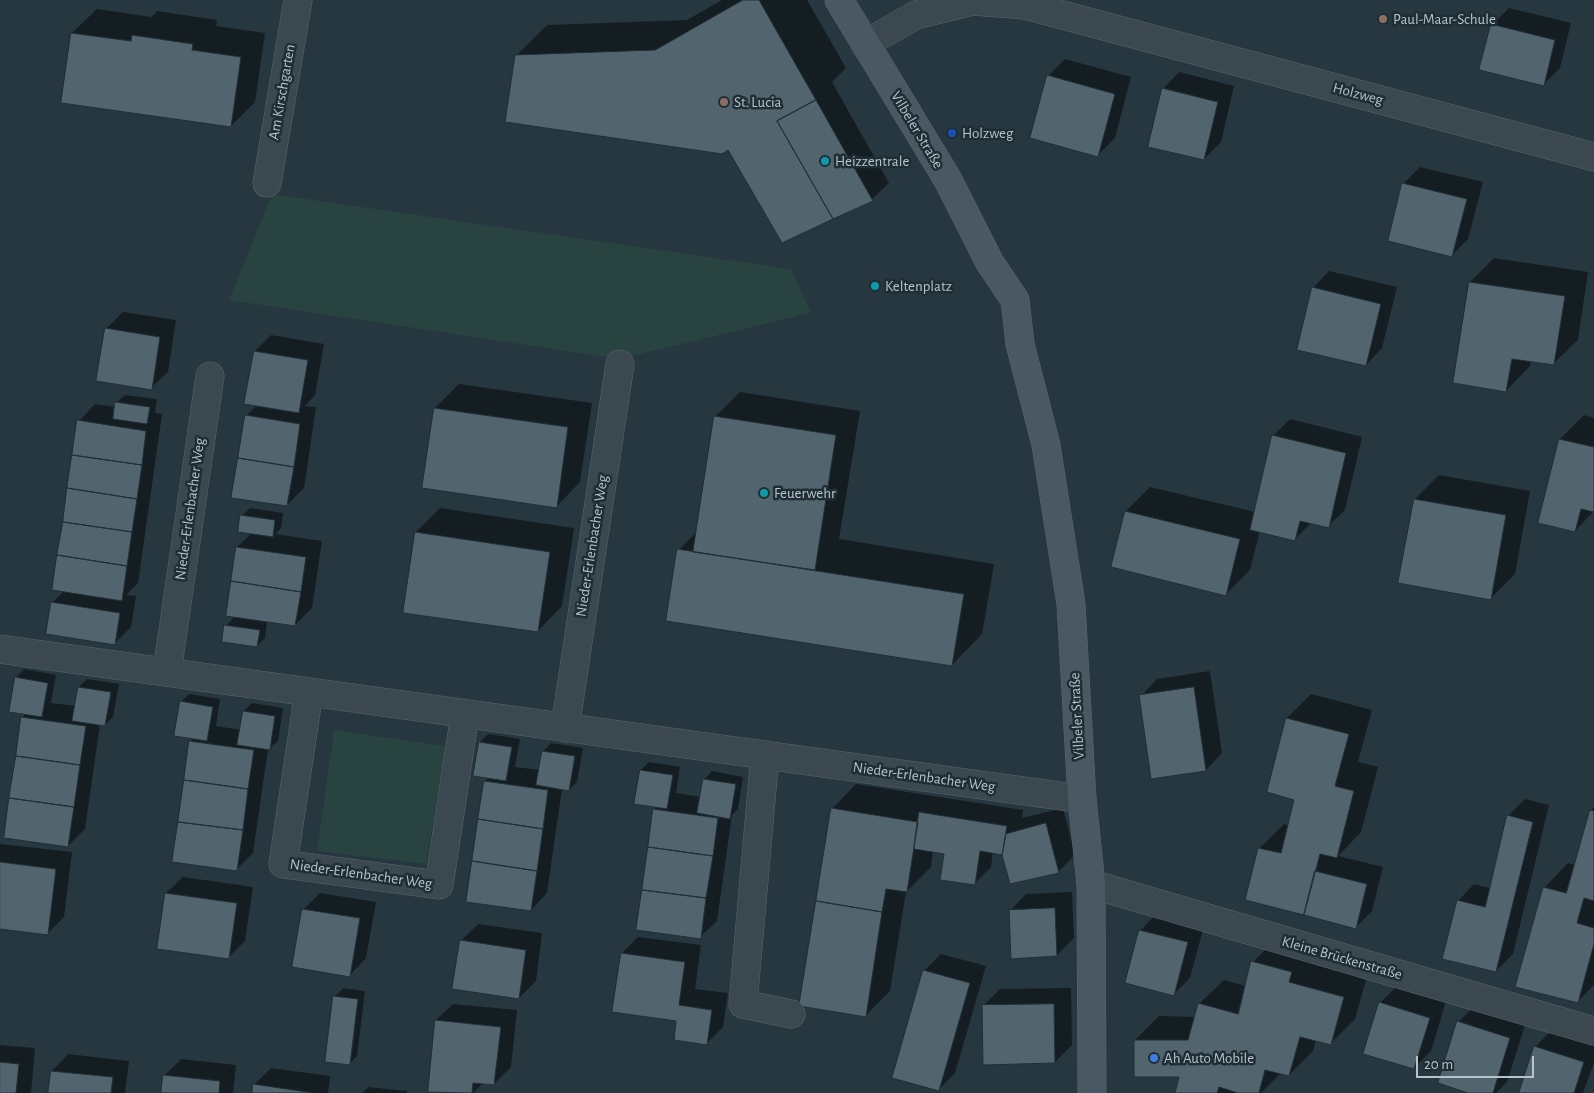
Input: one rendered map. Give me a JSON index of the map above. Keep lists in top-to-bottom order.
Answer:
{
  "streets": {
    "street": [
      "Am Kirschgarten",
      "Holzweg",
      "Vilbeler Straße",
      "Nieder-Erlenbacher Weg",
      "Kleine Brückenstraße"
    ]
  },
  "crossings": [
    ["Holzweg", "Vilbeler Straße"],
    ["Vilbeler Straße", "Nieder-Erlenbacher Weg"],
    ["Vilbeler Straße", "Kleine Brückenstraße"]
  ],
  "places": [
    "Paul-Maar-Schule",
    "St. Lucia",
    "Holzweg",
    "Heizzentrale",
    "Keltenplatz",
    "Feuerwehr",
    "Ah Auto Mobile"
  ],
  "scale_bar": "20 m"
}
